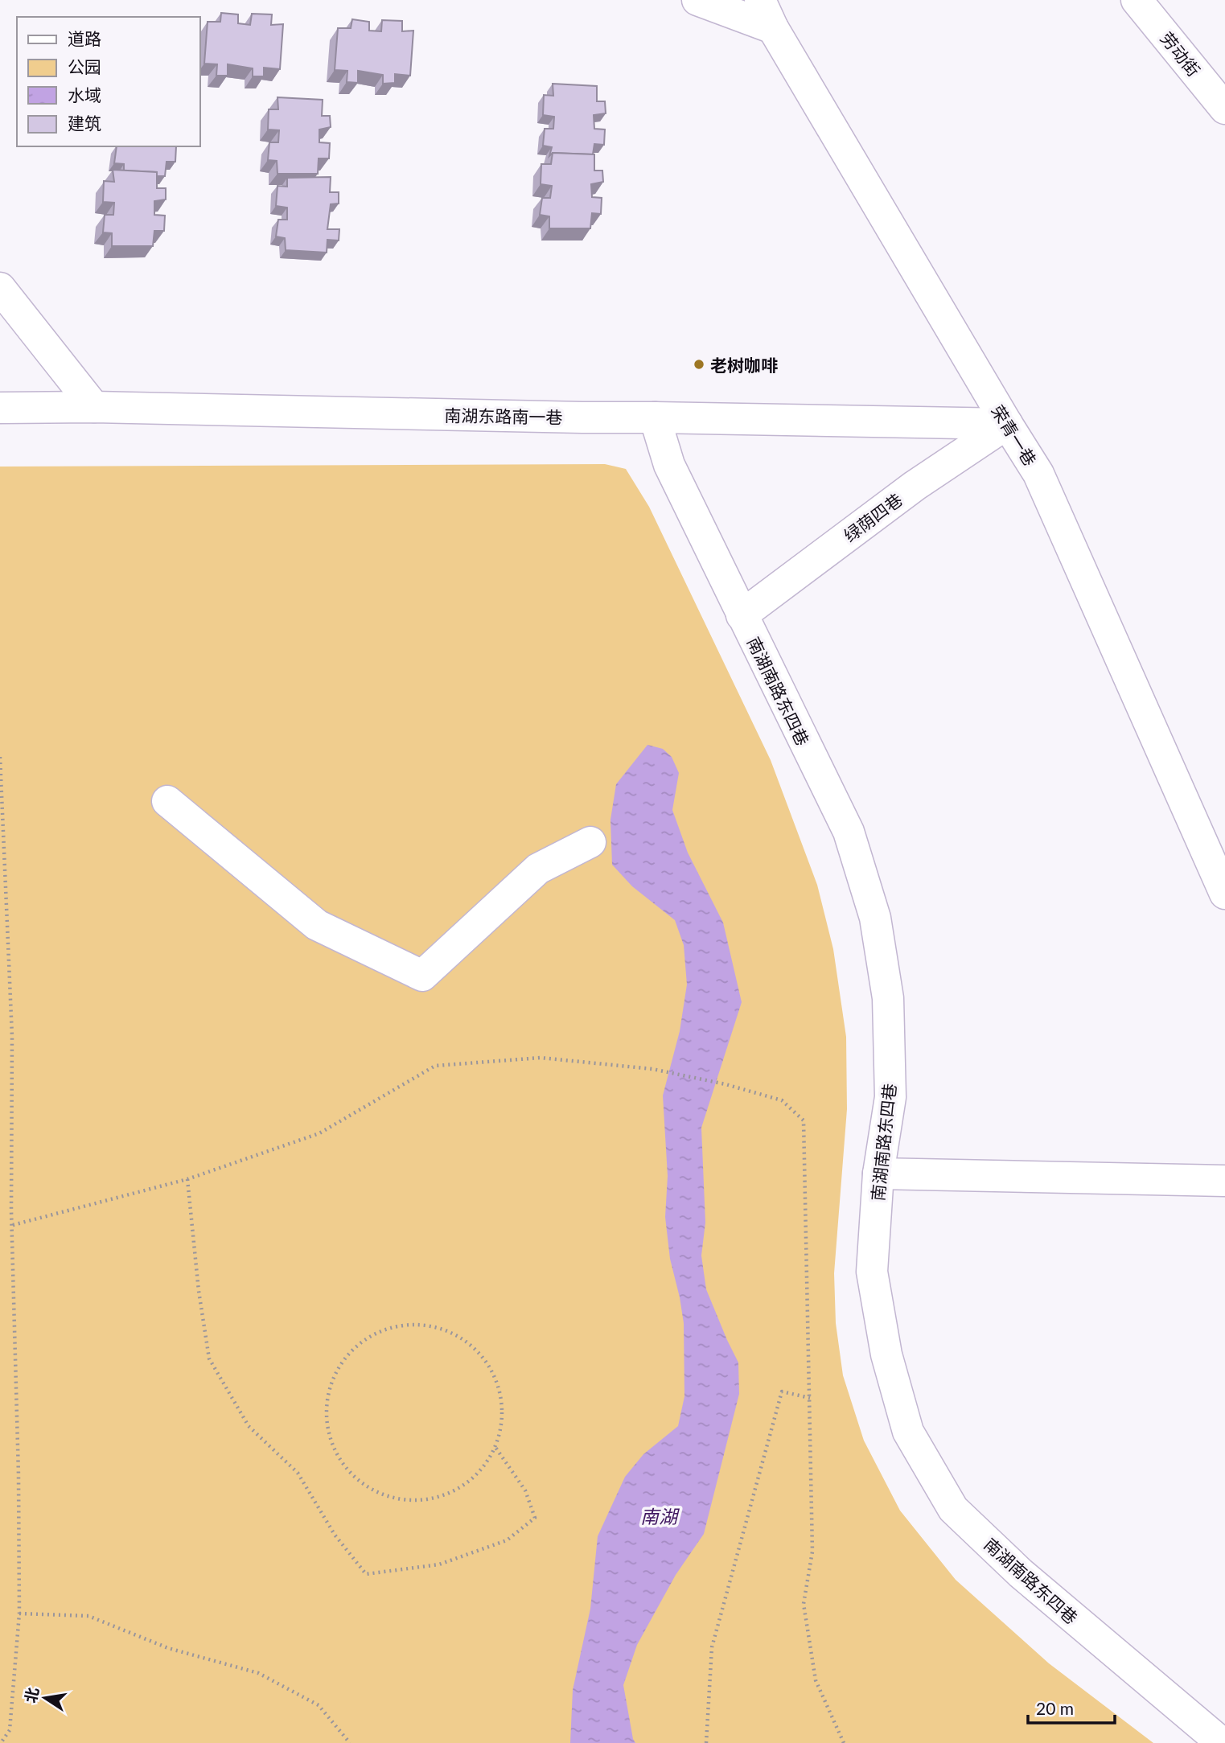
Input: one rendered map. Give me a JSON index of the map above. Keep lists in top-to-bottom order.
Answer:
{
  "streets": {
    "street": [
      "劳动街",
      "南湖东路南一巷",
      "荣青一巷",
      "绿荫四巷",
      "南湖南路东四巷"
    ]
  },
  "crossings": [
    ["南湖东路南一巷", "荣青一巷"],
    ["南湖东路南一巷", "绿荫四巷"],
    ["南湖东路南一巷", "南湖南路东四巷"],
    ["荣青一巷", "绿荫四巷"],
    ["绿荫四巷", "南湖南路东四巷"]
  ],
  "water": ["南湖"],
  "places": ["老树咖啡"],
  "legend": [
    "道路",
    "公园",
    "水域",
    "建筑"
  ],
  "scale_bar": "20 m",
  "north": "left"
}
